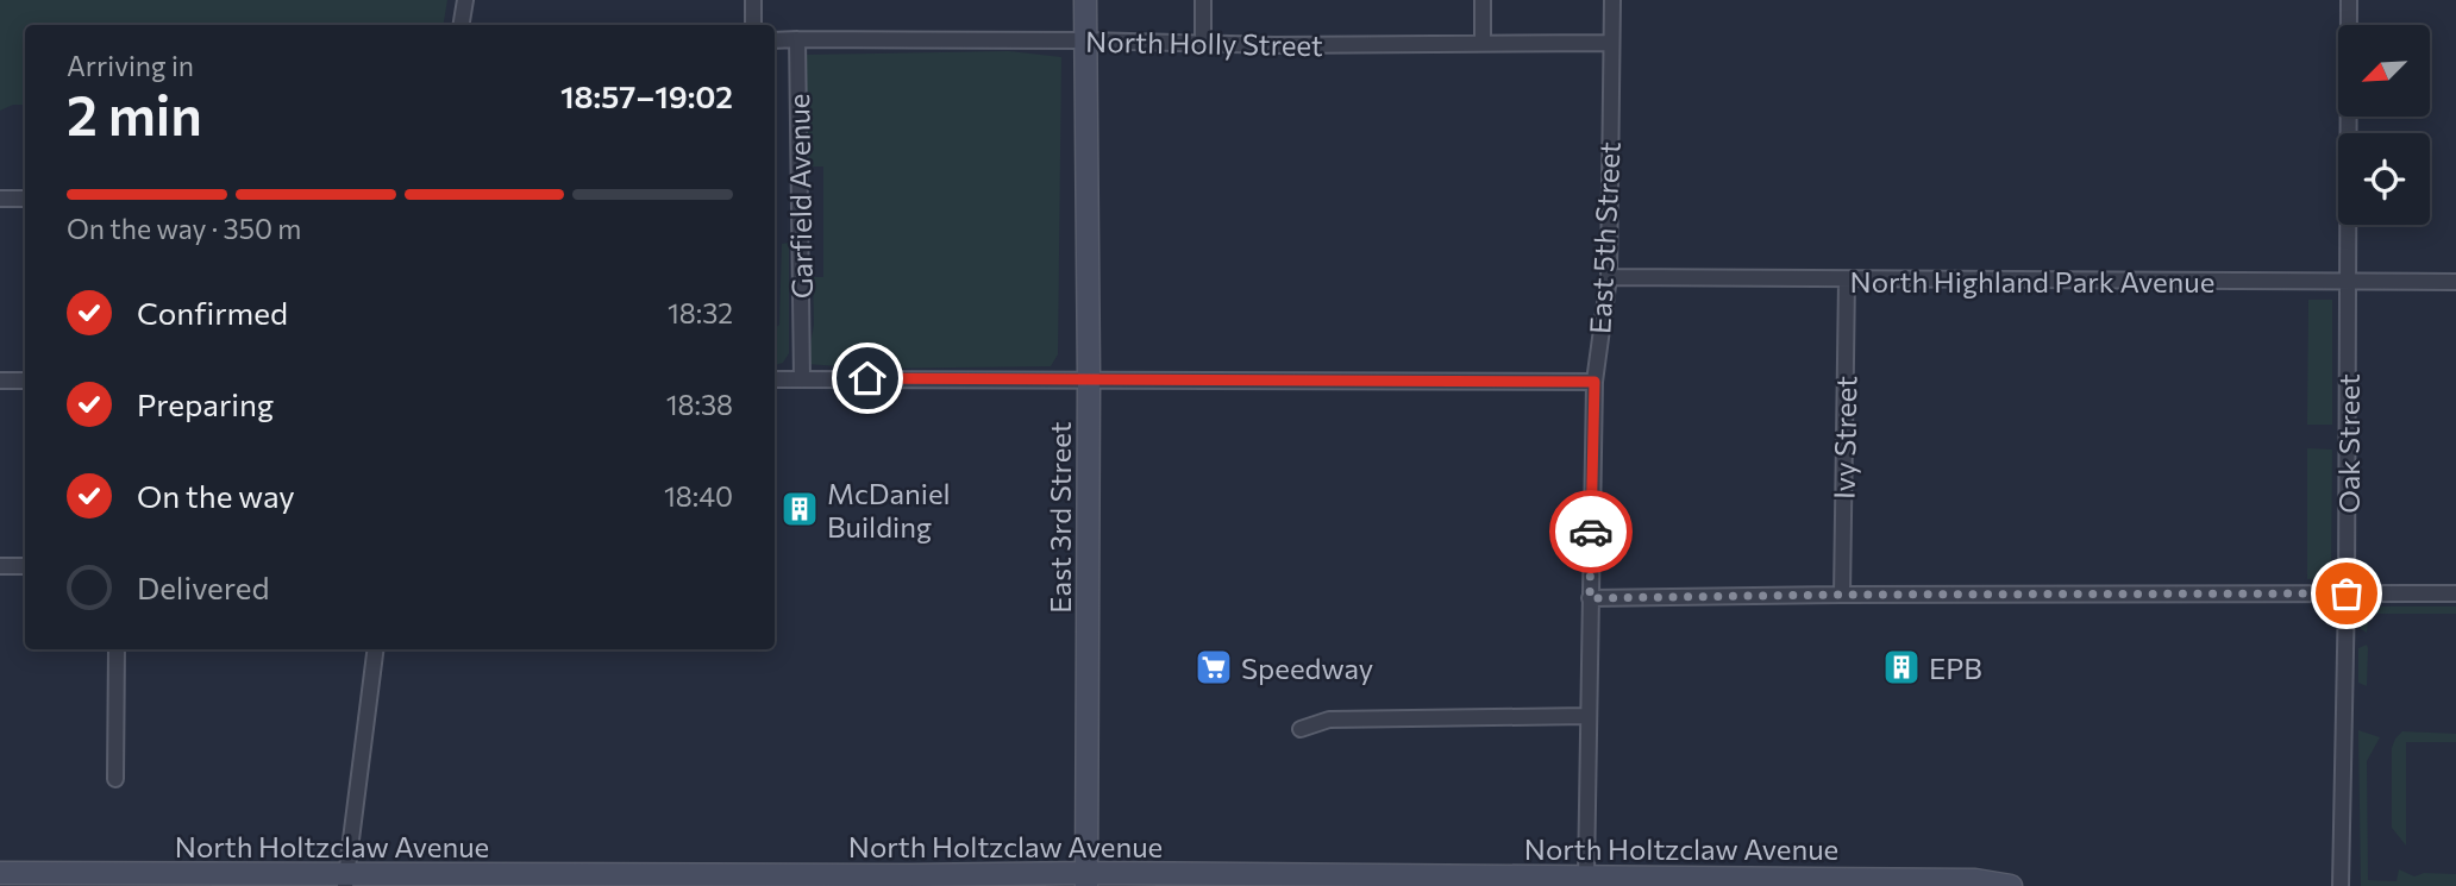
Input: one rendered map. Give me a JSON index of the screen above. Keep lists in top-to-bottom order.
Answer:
{
  "streets": {
    "main road": ["East 3rd Street", "North Holtzclaw Avenue"],
    "street": [
      "North Holly Street",
      "Garfield Avenue",
      "East 5th Street",
      "North Highland Park Avenue",
      "Ivy Street",
      "Oak Street"
    ]
  },
  "crossings": [
    ["North Holly Street", "Garfield Avenue"],
    ["North Holly Street", "East 5th Street"],
    ["North Holly Street", "East 3rd Street"],
    ["East 5th Street", "North Highland Park Avenue"],
    ["East 5th Street", "North Holtzclaw Avenue"],
    ["North Highland Park Avenue", "Ivy Street"],
    ["North Highland Park Avenue", "Oak Street"],
    ["East 3rd Street", "North Holtzclaw Avenue"]
  ],
  "places": {
    "building": ["McDaniel Building", "EPB"],
    "supermarket": ["Speedway"]
  },
  "north": "bottom left",
  "page": {
    "heading": ["2 min", "Arriving in", "18:57–19:02"],
    "bar": "On the way · 350 m",
    "list": [
      ["Confirmed", "18:32"],
      ["Preparing", "18:38"],
      ["On the way", "18:40"],
      "Delivered"
    ]
  }
}
